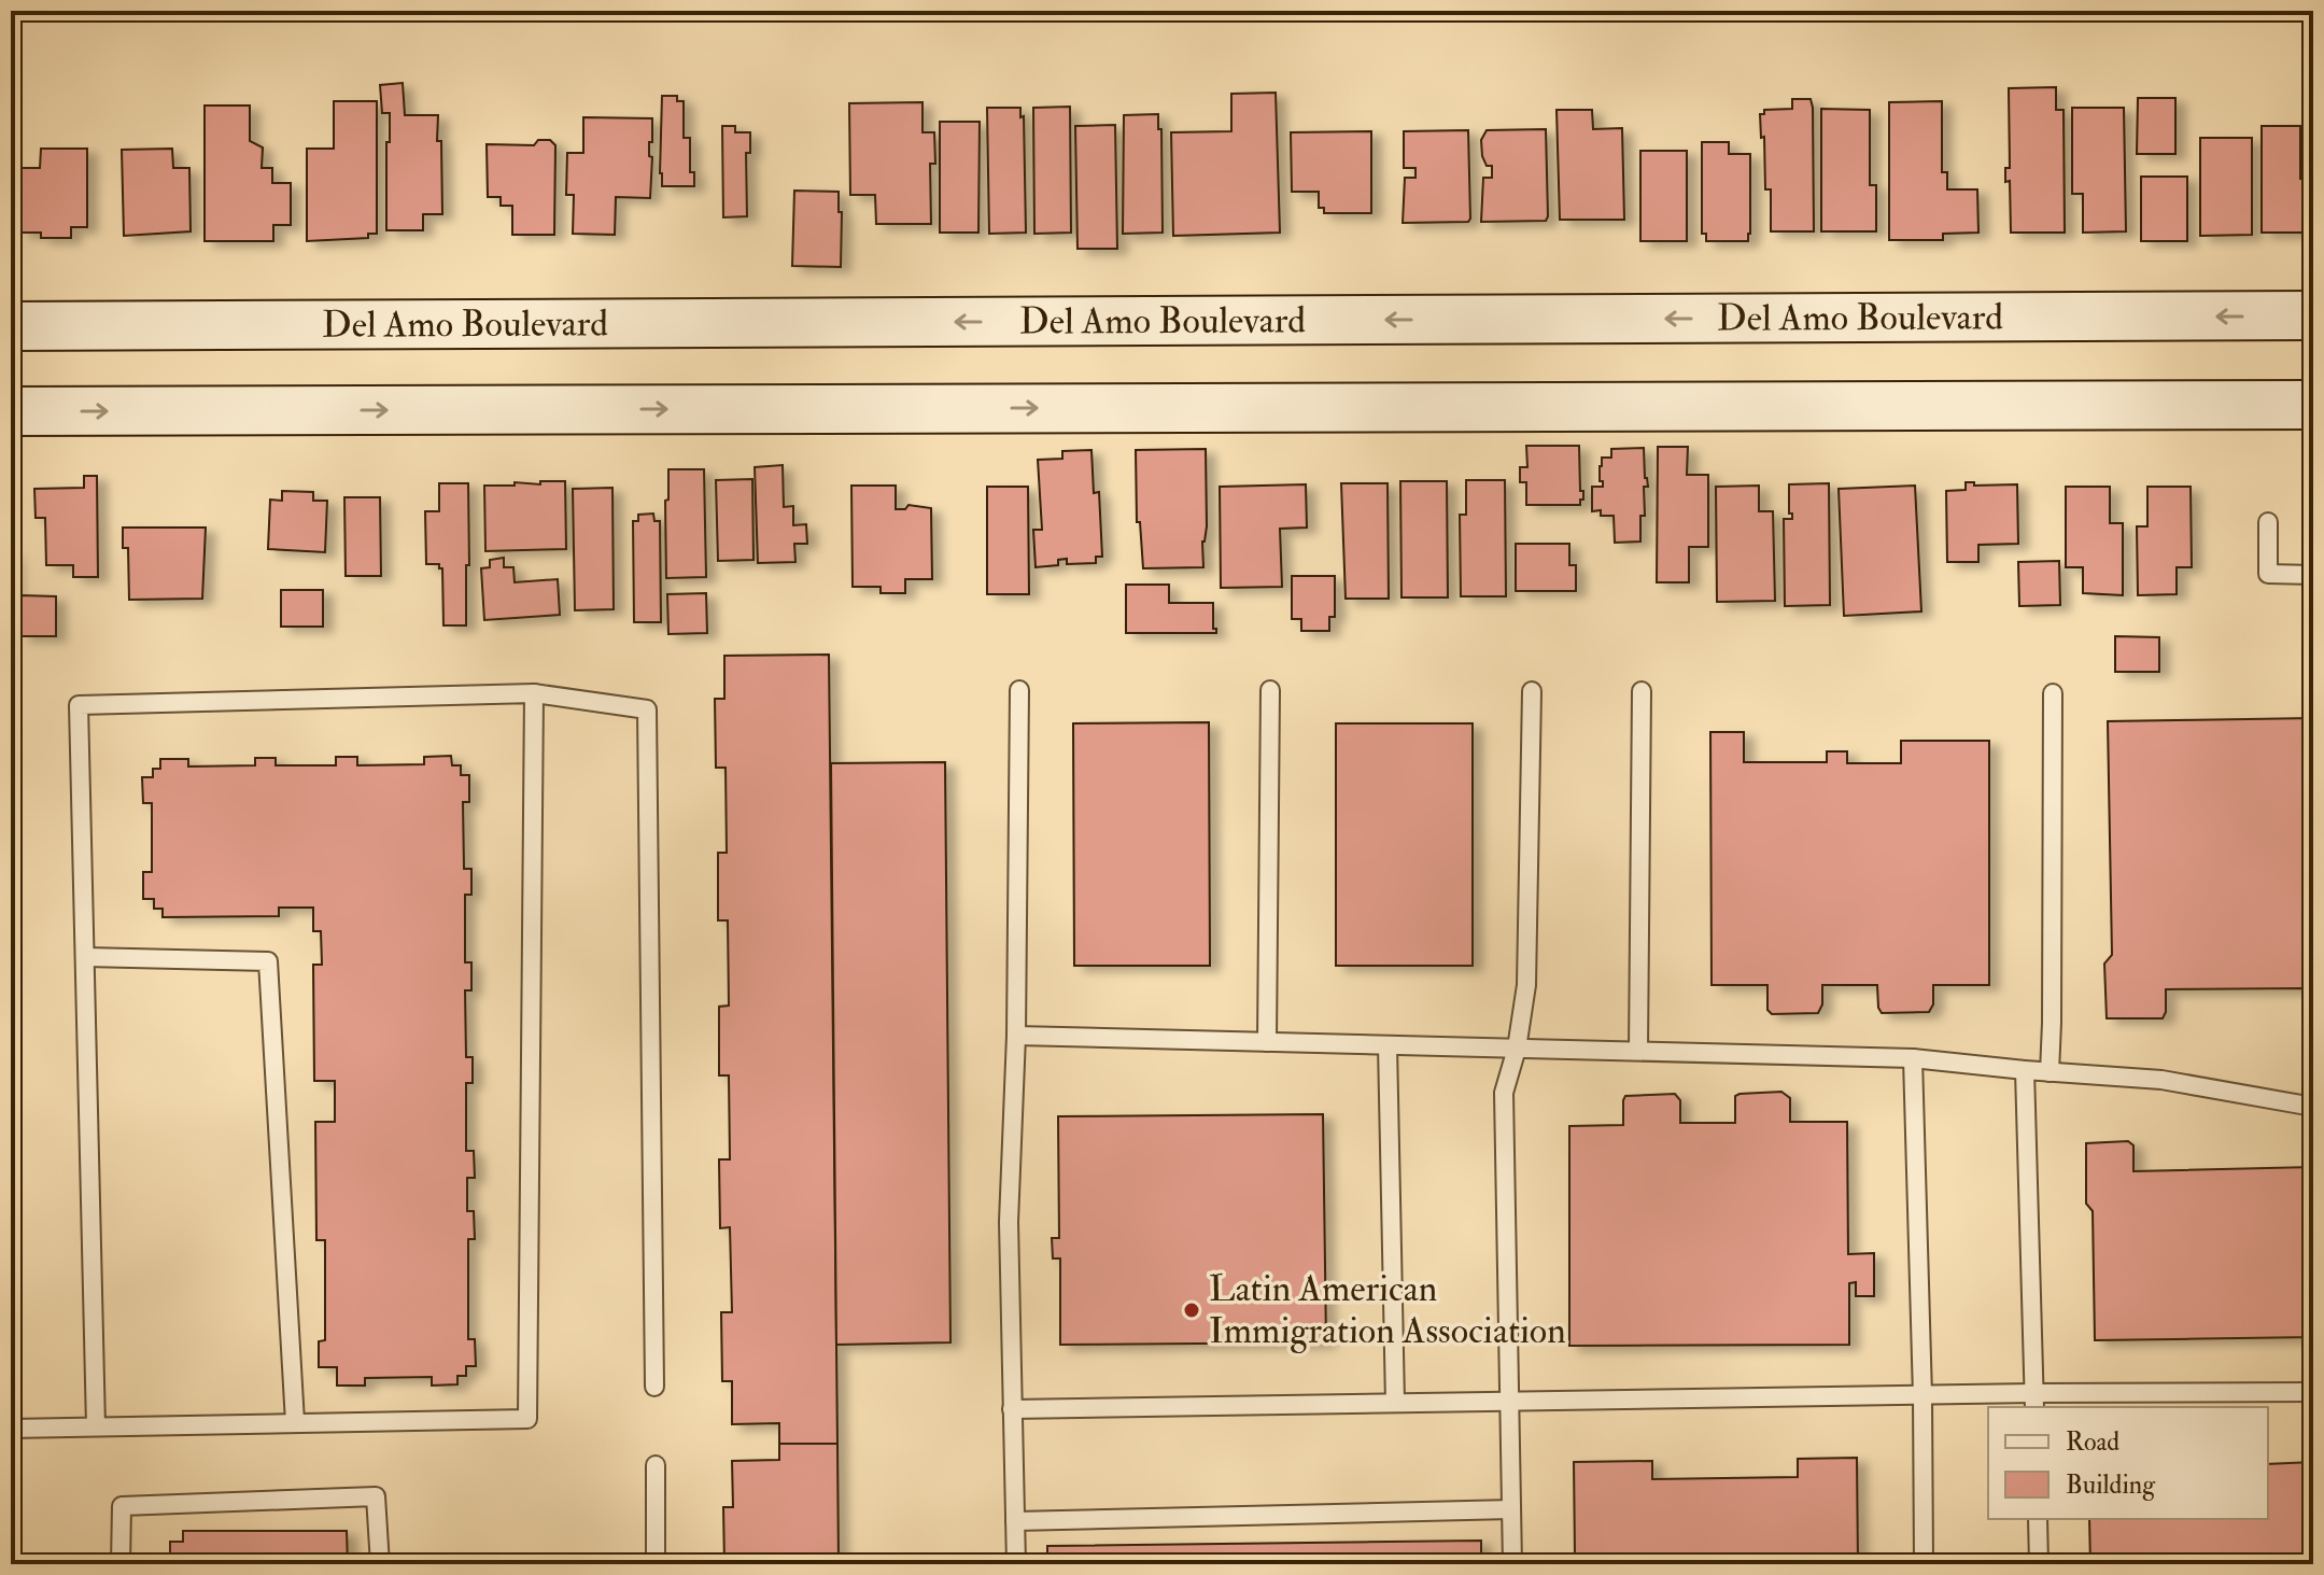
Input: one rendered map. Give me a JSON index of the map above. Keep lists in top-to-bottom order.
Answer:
{
  "streets": {
    "main road": ["Del Amo Boulevard"]
  },
  "places": ["Latin American Immigration Association"],
  "legend": ["Road", "Building"]
}
